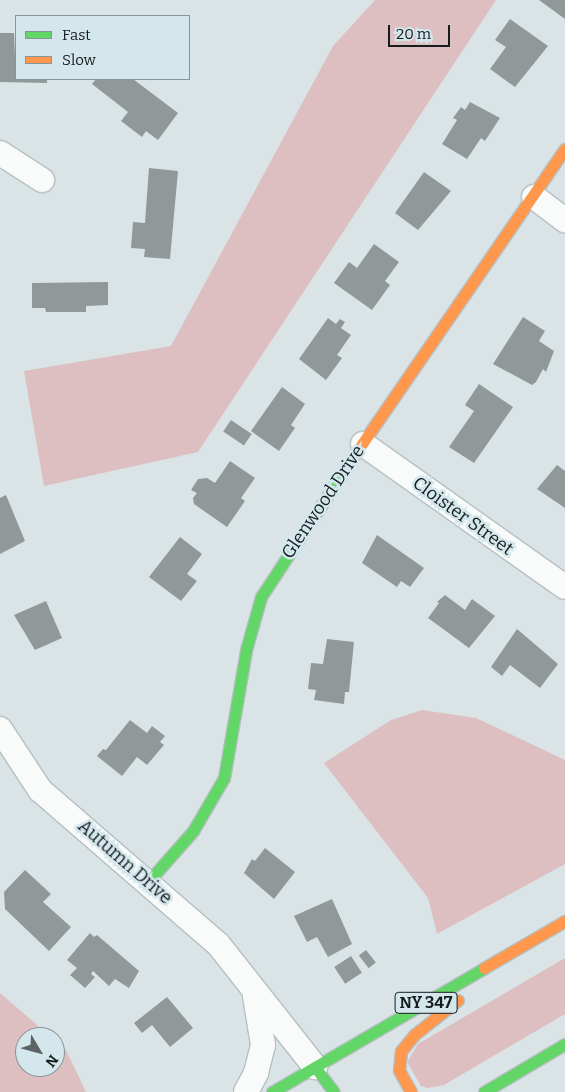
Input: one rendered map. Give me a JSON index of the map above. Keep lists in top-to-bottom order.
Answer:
{
  "streets": {
    "main road": ["Glenwood Drive", "NY 347"],
    "street": ["Cloister Street", "Autumn Drive"]
  },
  "crossings": [
    ["Glenwood Drive", "Cloister Street"],
    ["Glenwood Drive", "Autumn Drive"],
    ["Autumn Drive", "NY 347"]
  ],
  "legend": ["Fast", "Slow"],
  "scale_bar": "20 m",
  "north": "bottom right"
}
